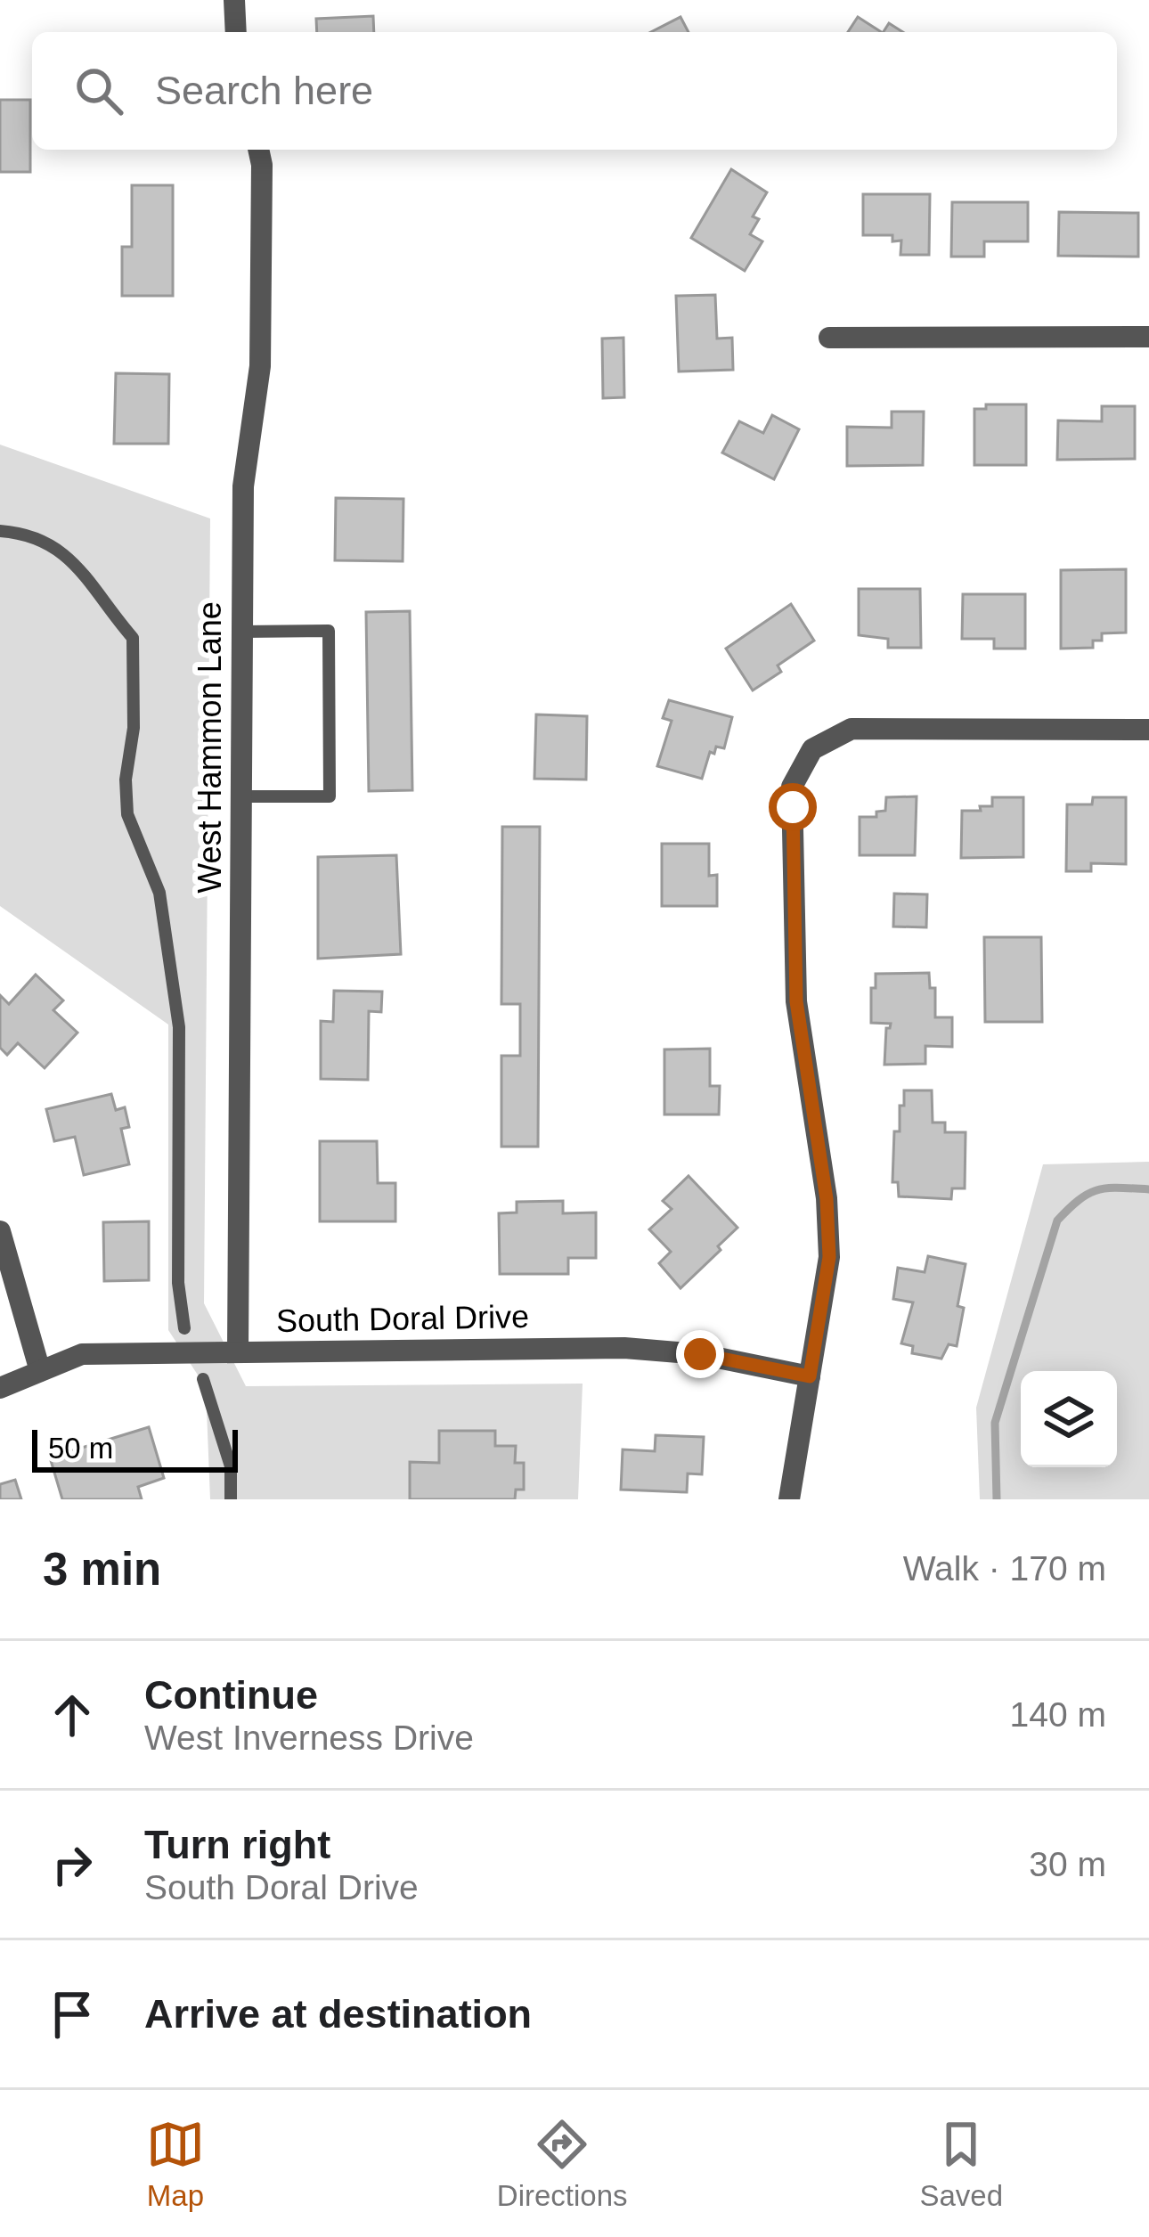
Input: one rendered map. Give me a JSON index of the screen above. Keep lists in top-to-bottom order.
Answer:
{
  "streets": {
    "street": ["West Hammon Lane", "South Doral Drive"]
  },
  "crossings": [
    ["West Hammon Lane", "South Doral Drive"]
  ],
  "scale_bar": "50 m",
  "page": {
    "search": "Search here",
    "scale": "50 m",
    "heading": ["3 min", "Walk · 170 m"],
    "list": [
      ["Continue", "West Inverness Drive", "140 m"],
      ["Turn right", "South Doral Drive", "30 m"],
      "Arrive at destination"
    ],
    "nav": ["Map", "Directions", "Saved"]
  }
}
